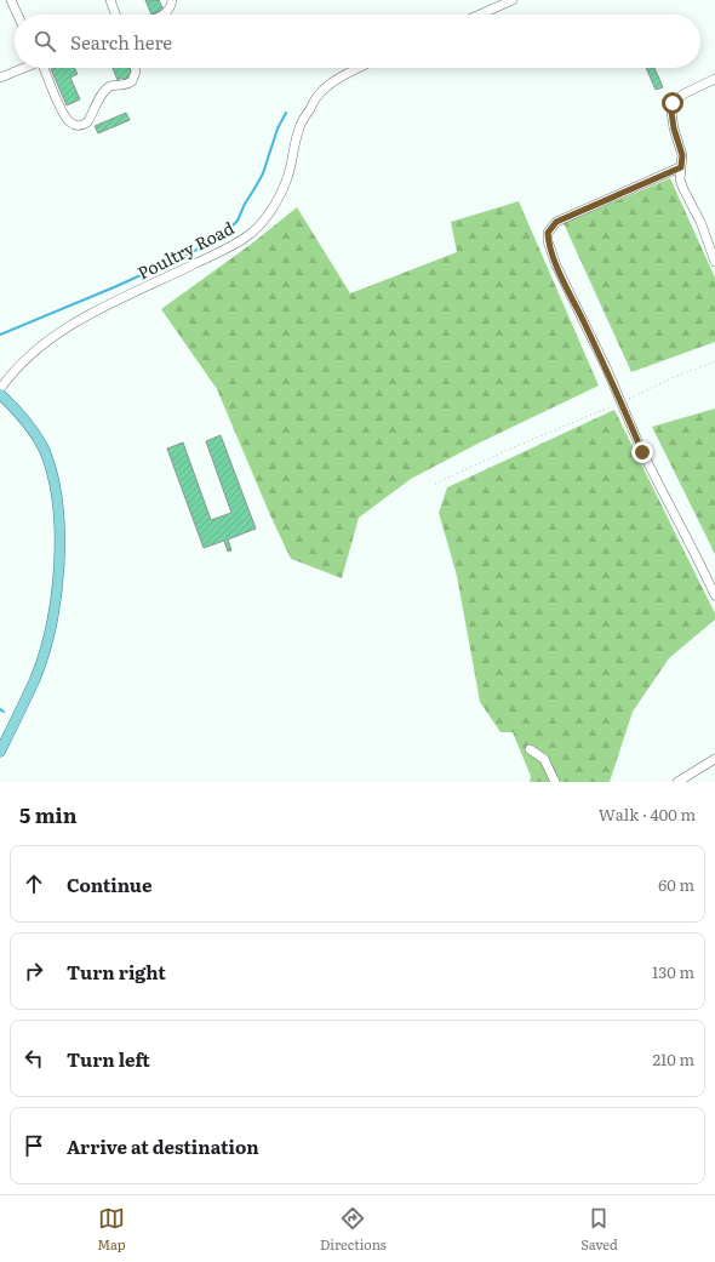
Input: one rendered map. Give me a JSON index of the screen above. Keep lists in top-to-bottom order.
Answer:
{
  "streets": {
    "street": ["Poultry Road"]
  },
  "page": {
    "search": "Search here",
    "heading": ["5 min", "Walk · 400 m"],
    "list": [
      ["Continue", "60 m"],
      ["Turn right", "130 m"],
      ["Turn left", "210 m"],
      "Arrive at destination"
    ],
    "nav": ["Map", "Directions", "Saved"]
  }
}
